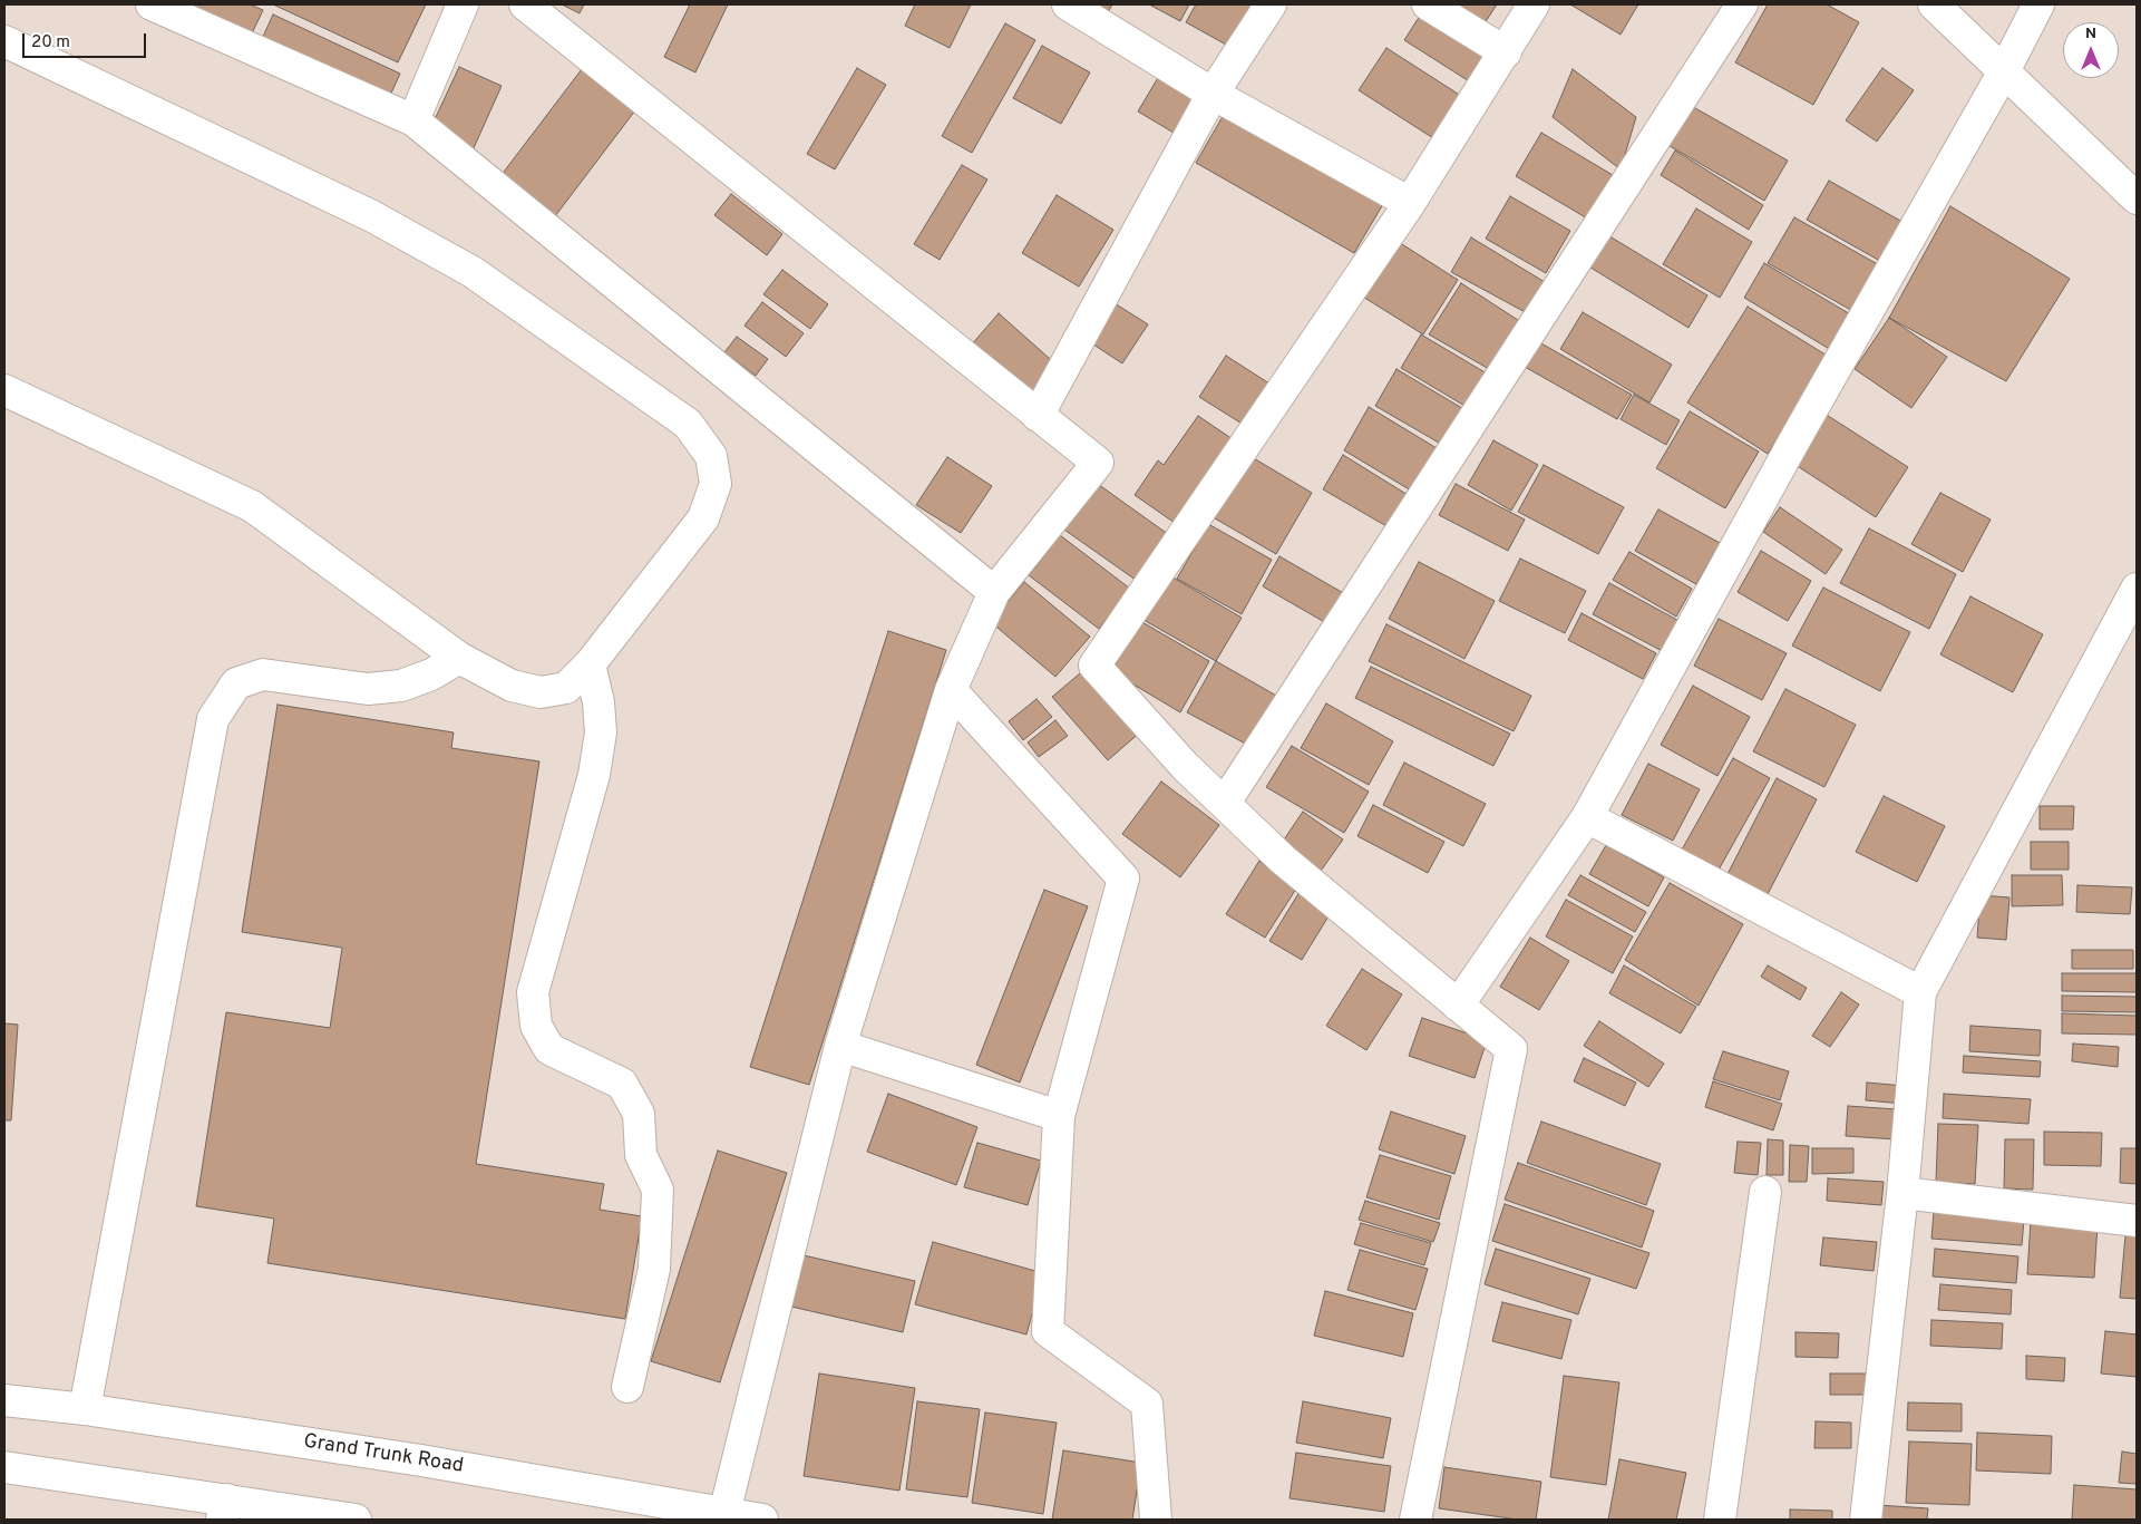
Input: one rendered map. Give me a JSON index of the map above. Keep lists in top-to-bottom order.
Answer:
{
  "streets": {
    "street": ["Grand Trunk Road"]
  },
  "scale_bar": "20 m",
  "north": "top"
}
